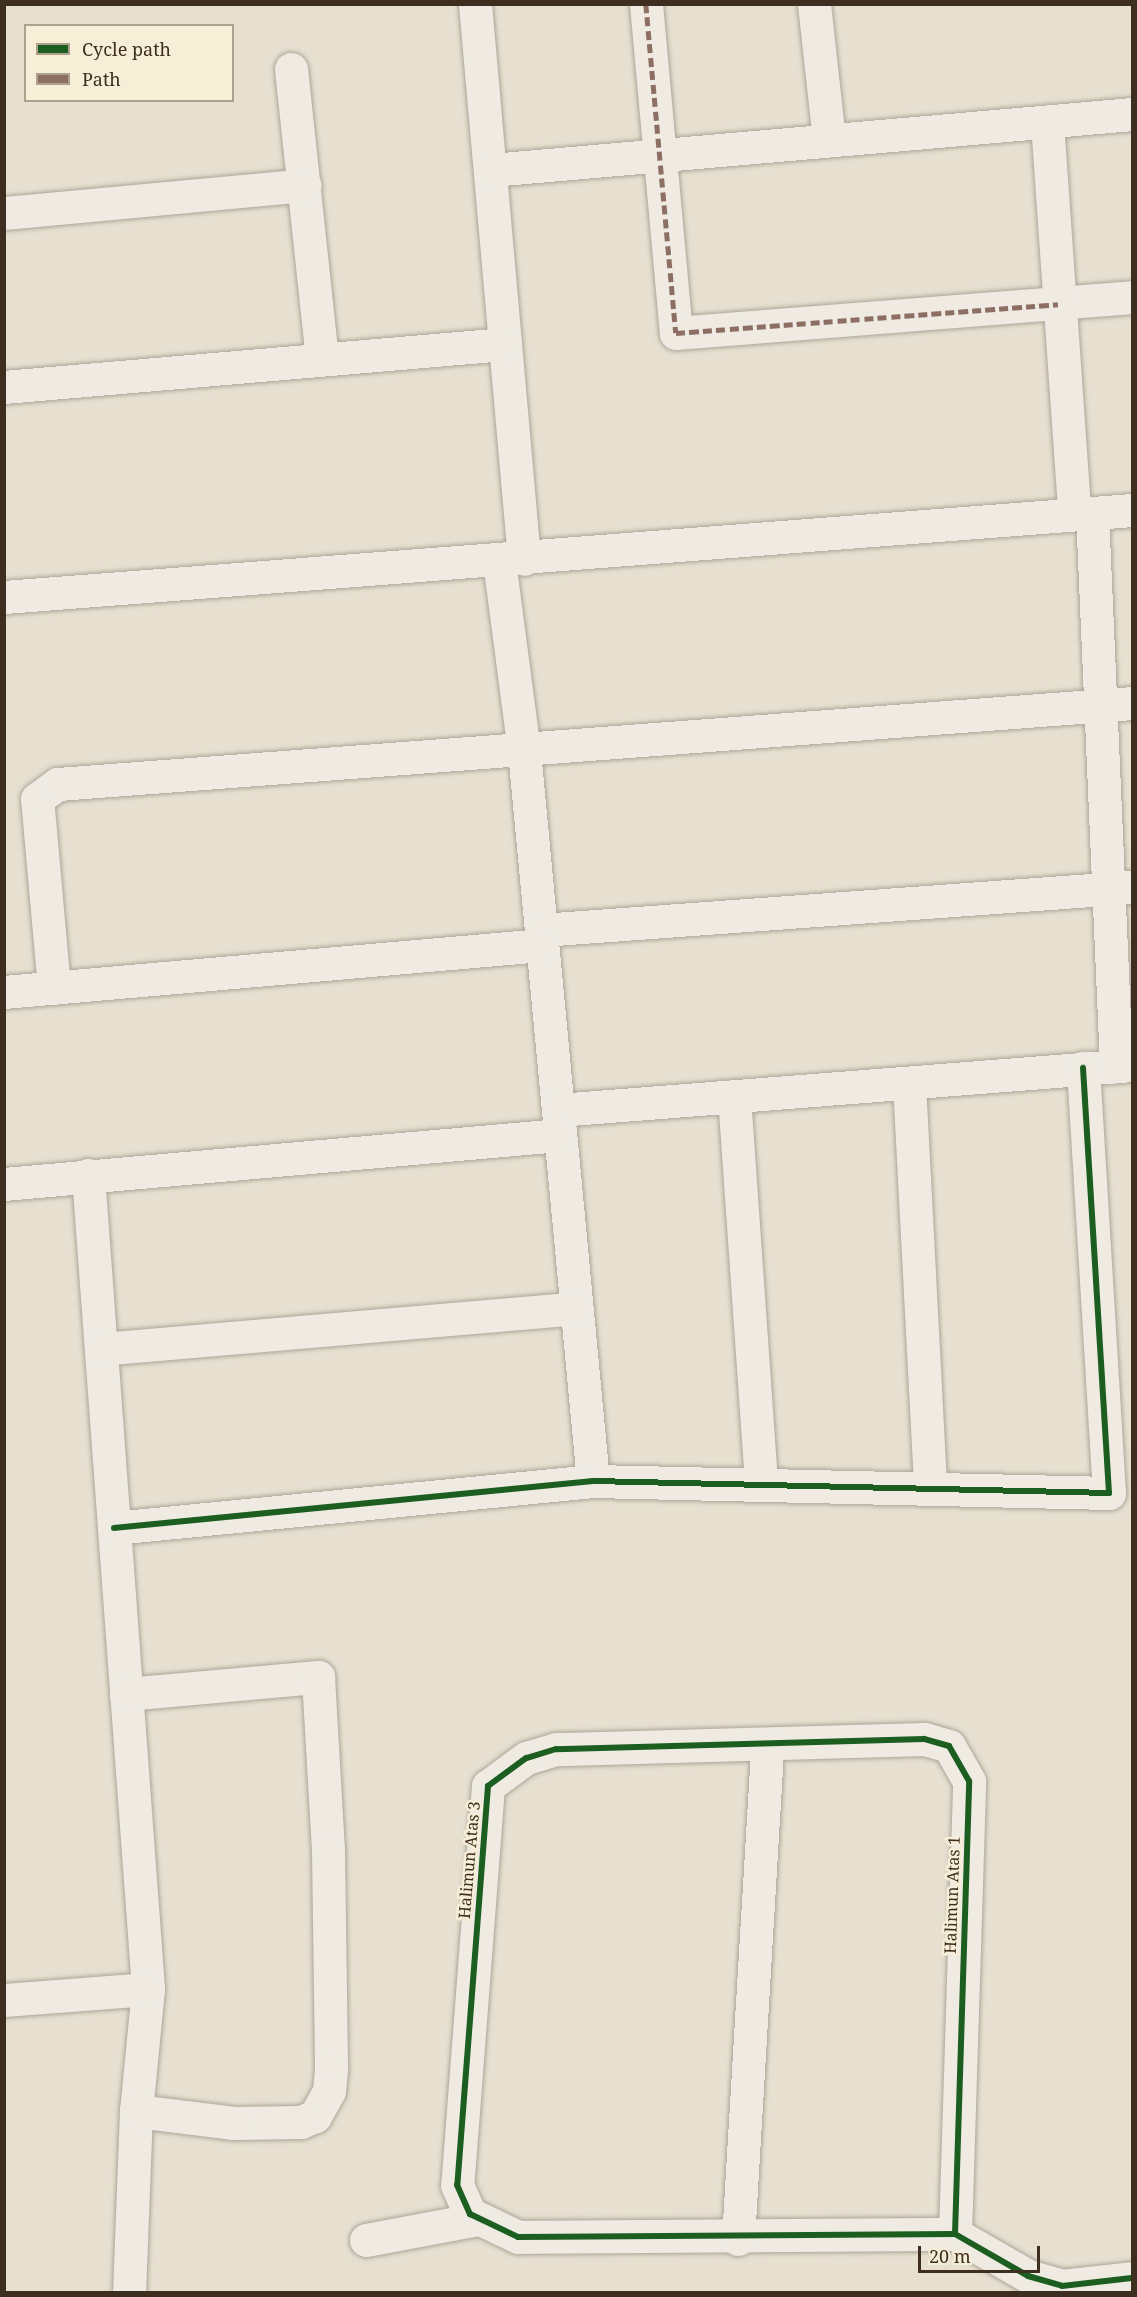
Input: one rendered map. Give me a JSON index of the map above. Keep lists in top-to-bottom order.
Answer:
{
  "streets": {
    "street": ["Halimun Atas 3", "Halimun Atas 1"]
  },
  "crossings": [
    ["Halimun Atas 3", "Halimun Atas 1"]
  ],
  "legend": ["Cycle path", "Path"],
  "scale_bar": "20 m"
}
